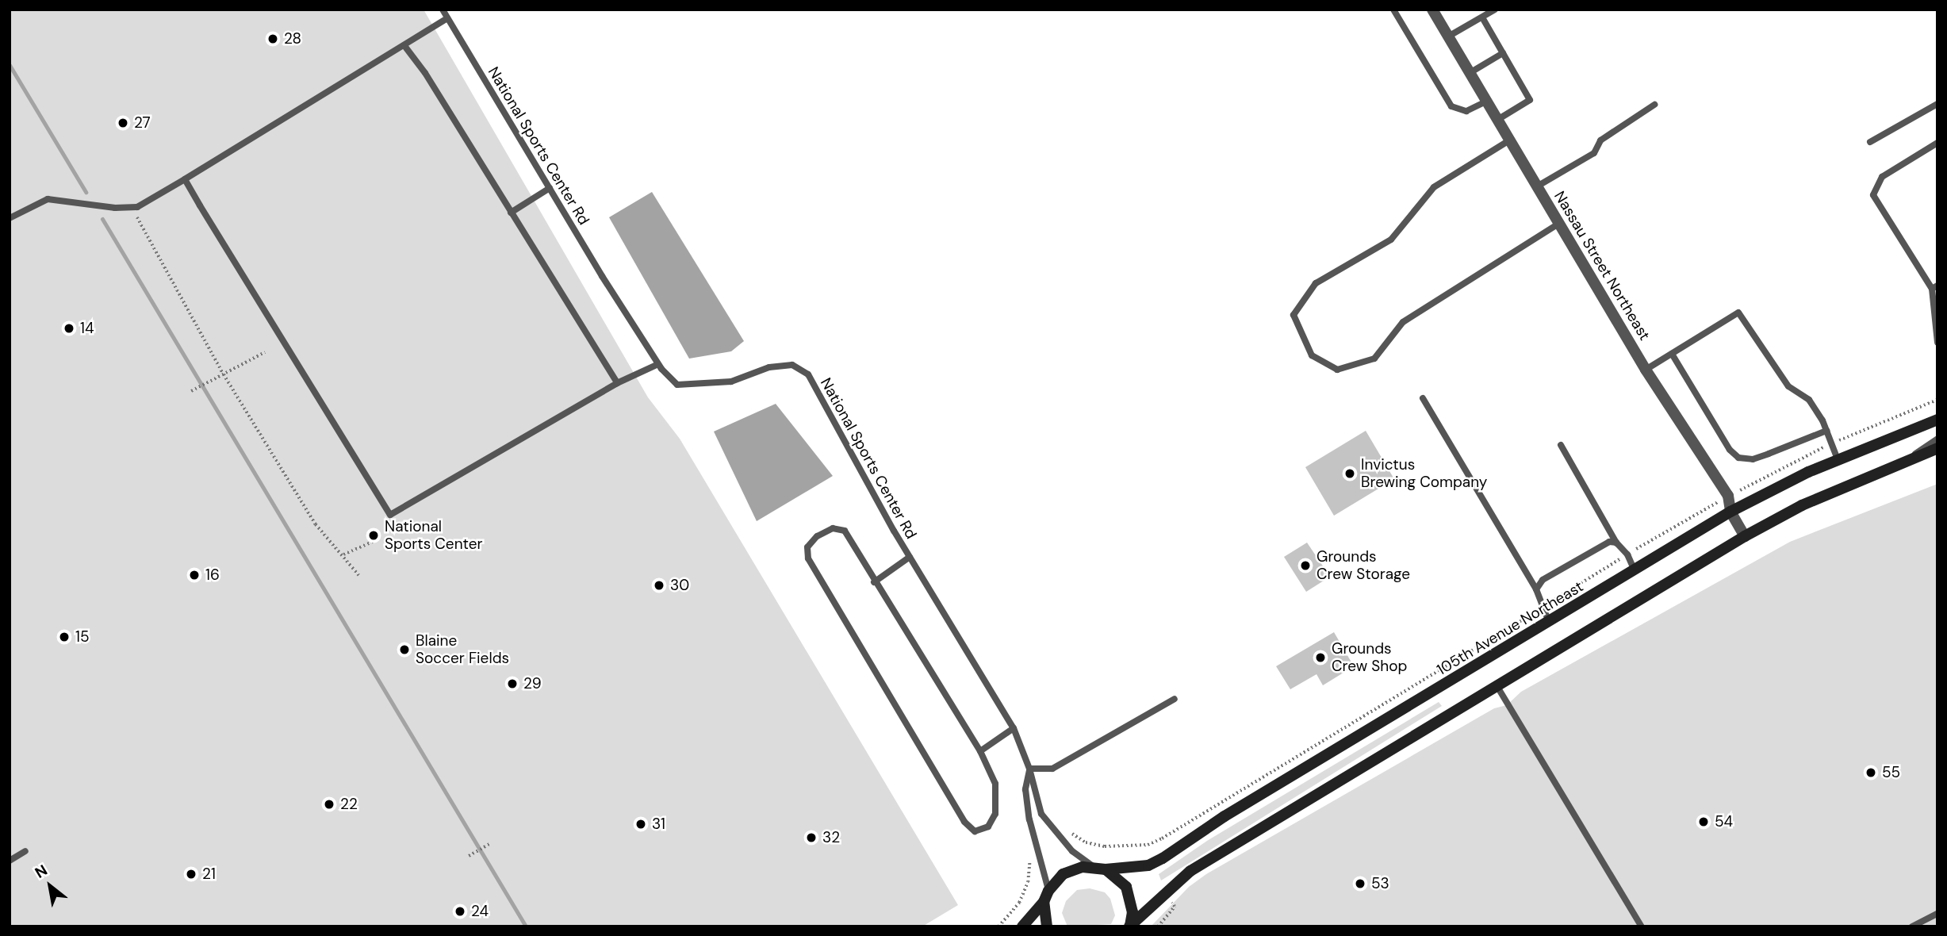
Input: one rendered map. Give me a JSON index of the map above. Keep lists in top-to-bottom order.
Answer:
{
  "streets": {
    "street": ["Nassau Street Northeast", "105th Avenue Northeast"],
    "lane": ["National Sports Center Rd"]
  },
  "crossings": [
    ["National Sports Center Rd", "105th Avenue Northeast"],
    ["Nassau Street Northeast", "105th Avenue Northeast"]
  ],
  "places": [
    "28",
    "27",
    "14",
    "Invictus Brewing Company",
    "National Sports Center",
    "Grounds Crew Storage",
    "16",
    "30",
    "15",
    "Blaine Soccer Fields",
    "Grounds Crew Shop",
    "29",
    "55",
    "22",
    "54",
    "31",
    "32",
    "21",
    "53",
    "24"
  ],
  "north": "top left"
}
